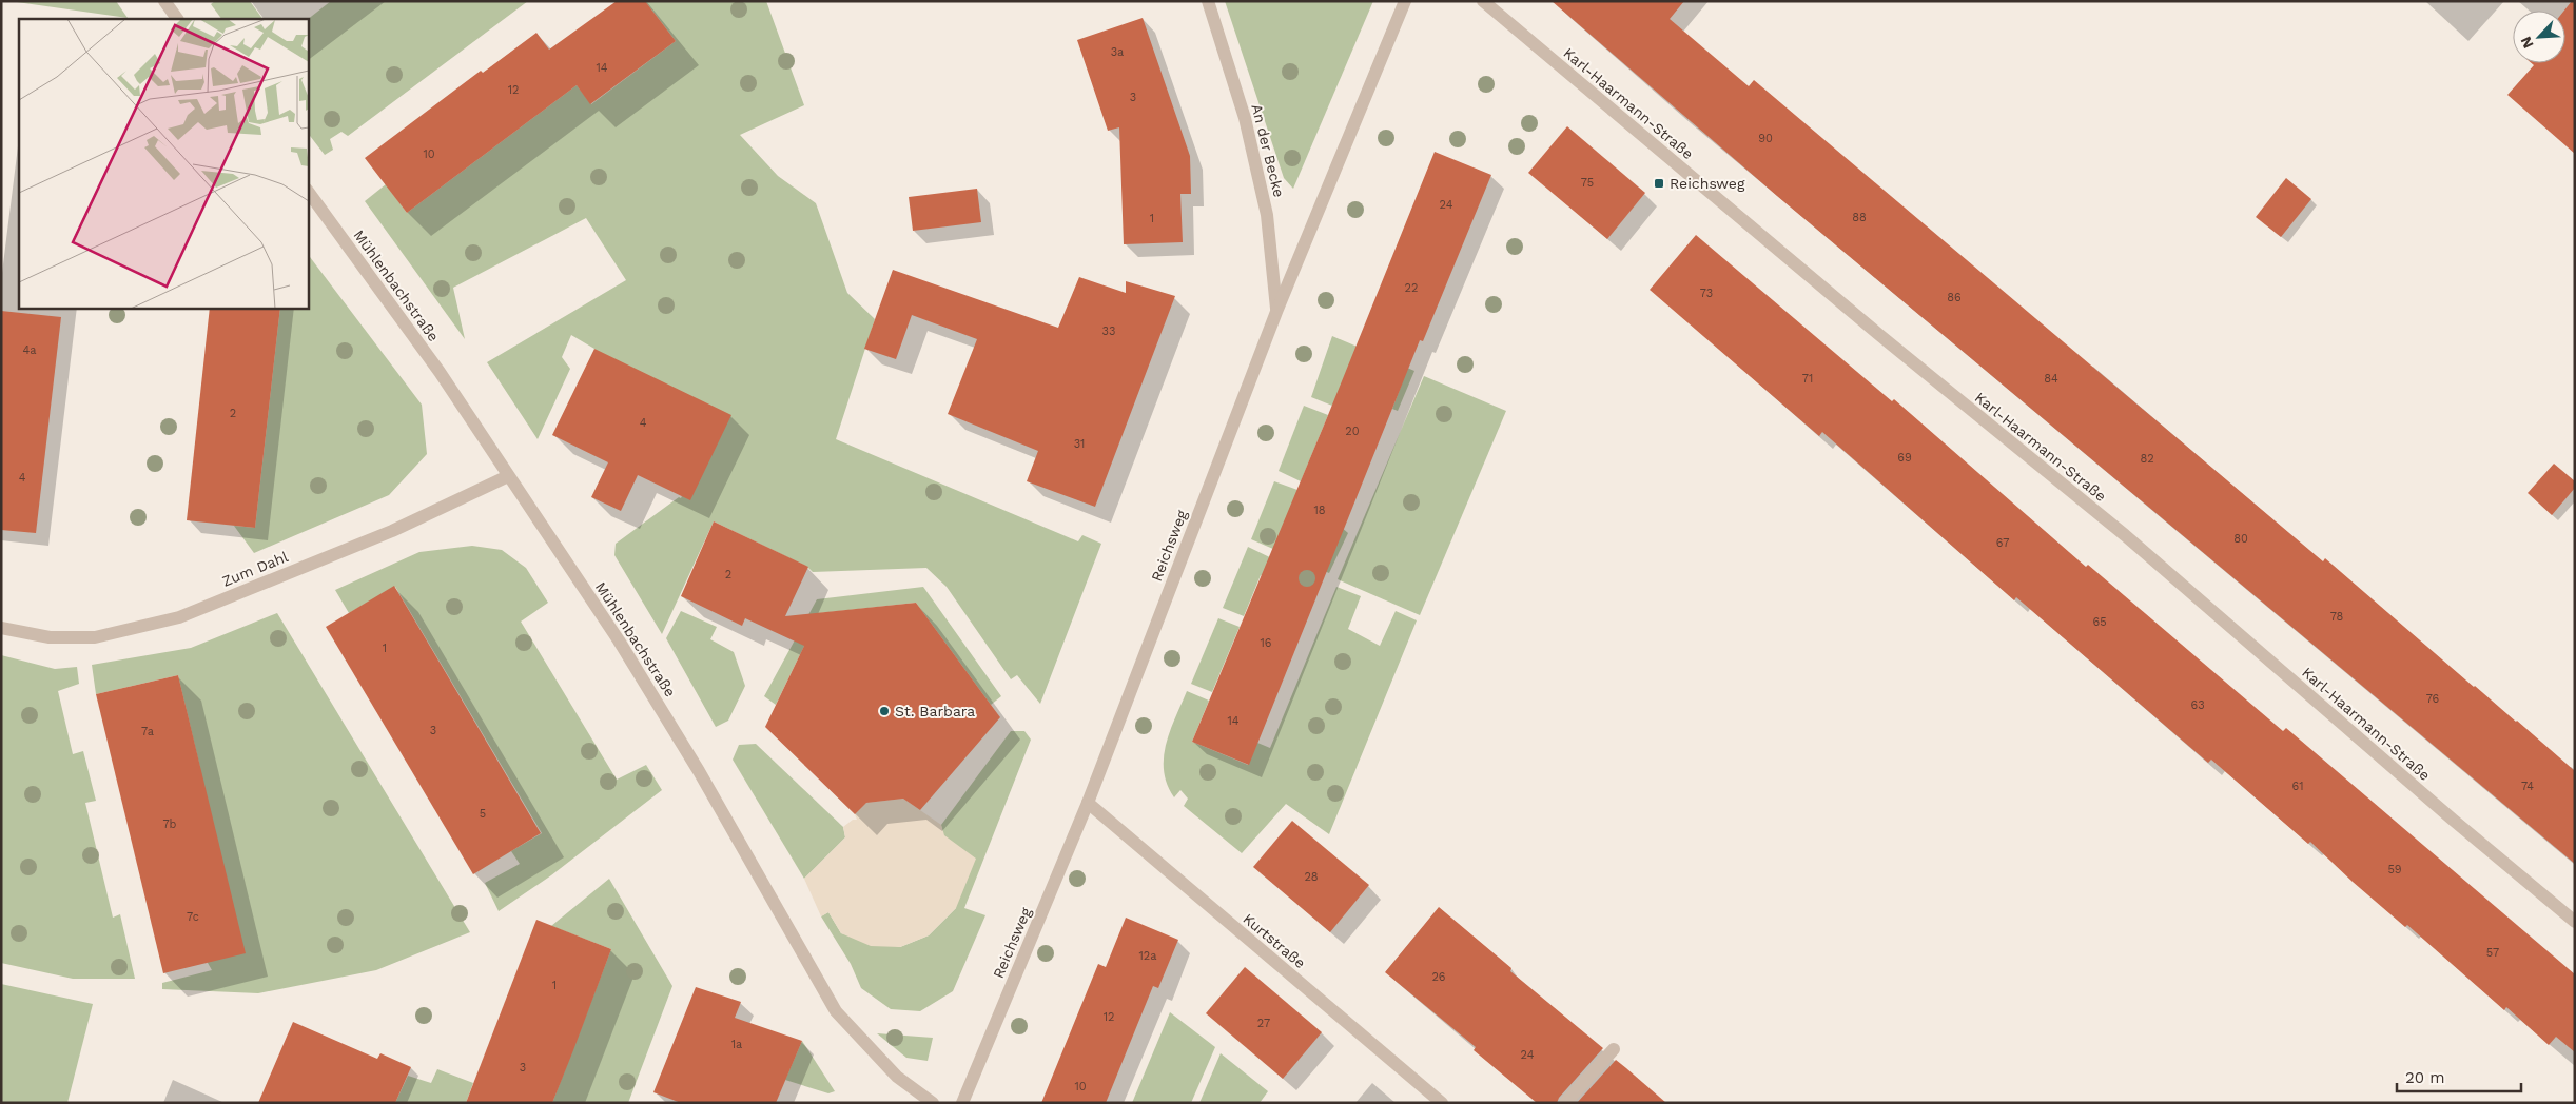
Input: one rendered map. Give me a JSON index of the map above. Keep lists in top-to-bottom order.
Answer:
{
  "streets": {
    "street": [
      "Karl-Haarmann-Straße",
      "An der Becke",
      "Mühlenbachstraße",
      "Reichsweg",
      "Zum Dahl",
      "Kurtstraße"
    ]
  },
  "crossings": [
    ["An der Becke", "Reichsweg"],
    ["Mühlenbachstraße", "Zum Dahl"],
    ["Reichsweg", "Kurtstraße"]
  ],
  "places": {
    "transit": ["Reichsweg"],
    "other": ["St. Barbara"]
  },
  "house_numbers": [
    "3a",
    "14",
    "12",
    "3",
    "90",
    "10",
    "75",
    "24",
    "88",
    "1",
    "22",
    "73",
    "86",
    "33",
    "4a",
    "71",
    "84",
    "2",
    "4",
    "20",
    "31",
    "69",
    "82",
    "4",
    "18",
    "80",
    "67",
    "2",
    "78",
    "65",
    "16",
    "1",
    "76",
    "63",
    "14",
    "3",
    "7a",
    "61",
    "74",
    "5",
    "7b",
    "59",
    "28",
    "7c",
    "57",
    "12a",
    "26",
    "1",
    "12",
    "27",
    "1a",
    "24",
    "3",
    "10"
  ],
  "scale_bar": "20 m",
  "north": "bottom left"
}
